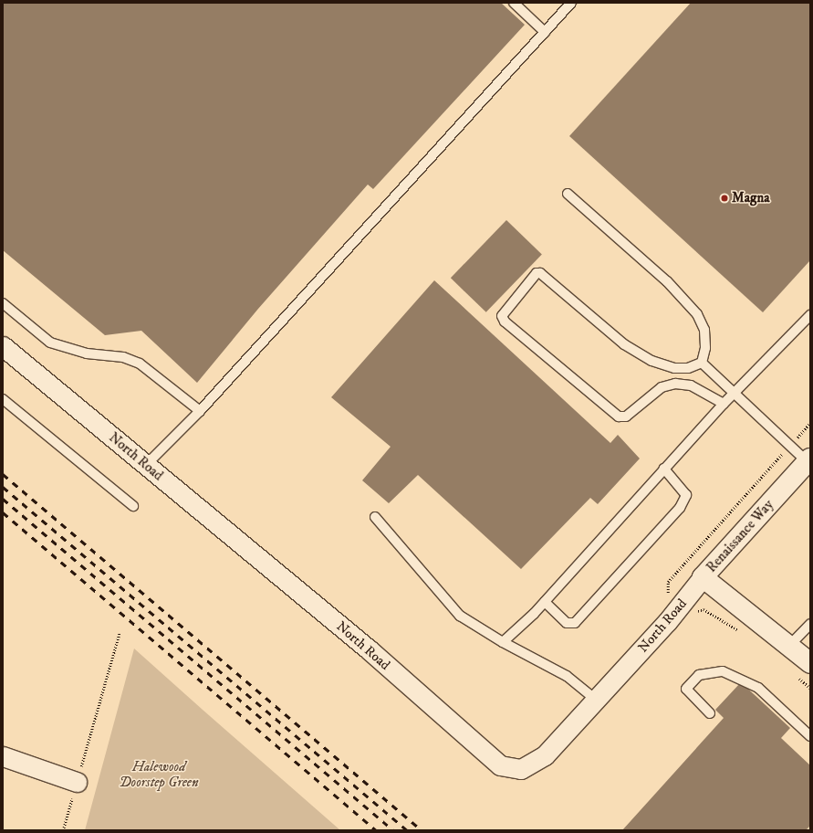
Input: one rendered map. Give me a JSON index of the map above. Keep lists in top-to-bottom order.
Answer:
{
  "streets": {
    "street": ["North Road", "Renaissance Way"]
  },
  "crossings": [
    ["North Road", "Renaissance Way"]
  ],
  "parks": ["Halewood Doorstep Green"],
  "places": ["Magna"]
}
